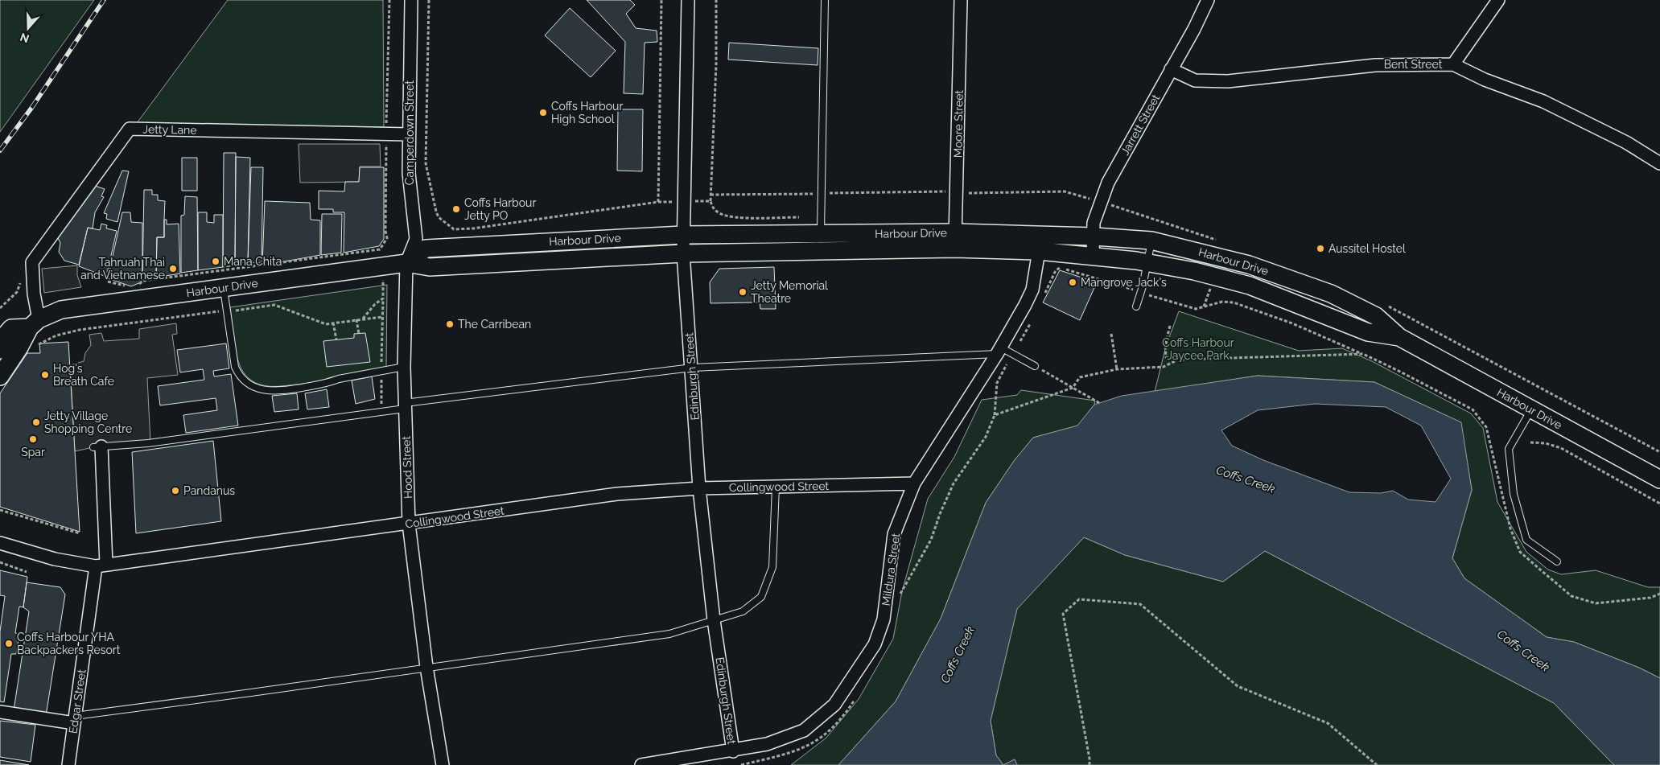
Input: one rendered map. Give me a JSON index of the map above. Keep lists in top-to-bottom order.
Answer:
{
  "streets": {
    "street": [
      "Bent Street",
      "Moore Street",
      "Jarrett Street",
      "Jetty Lane",
      "Camperdown Street",
      "Harbour Drive",
      "Edinburgh Street",
      "Hood Street",
      "Collingwood Street",
      "Mildura Street",
      "Edgar Street"
    ]
  },
  "crossings": [
    ["Bent Street", "Jarrett Street"],
    ["Moore Street", "Harbour Drive"],
    ["Jarrett Street", "Harbour Drive"],
    ["Jetty Lane", "Camperdown Street"],
    ["Jetty Lane", "Harbour Drive"],
    ["Camperdown Street", "Harbour Drive"],
    ["Camperdown Street", "Hood Street"],
    ["Harbour Drive", "Edinburgh Street"],
    ["Harbour Drive", "Hood Street"],
    ["Harbour Drive", "Mildura Street"],
    ["Edinburgh Street", "Collingwood Street"],
    ["Edinburgh Street", "Mildura Street"],
    ["Hood Street", "Collingwood Street"],
    ["Collingwood Street", "Mildura Street"],
    ["Collingwood Street", "Edgar Street"]
  ],
  "water": ["Coffs Creek"],
  "parks": ["Coffs Harbour Jaycee Park"],
  "places": [
    "Coffs Harbour High School",
    "Coffs Harbour Jetty PO",
    "Aussitel Hostel",
    "Mana Chita",
    "Tahruah Thai and Vietnamese",
    "Mangrove Jack's",
    "Jetty Memorial Theatre",
    "The Carribean",
    "Hog's Breath Cafe",
    "Jetty Village Shopping Centre",
    "Spar",
    "Pandanus",
    "Coffs Harbour YHA Backpackers Resort"
  ],
  "north": "bottom"
}
